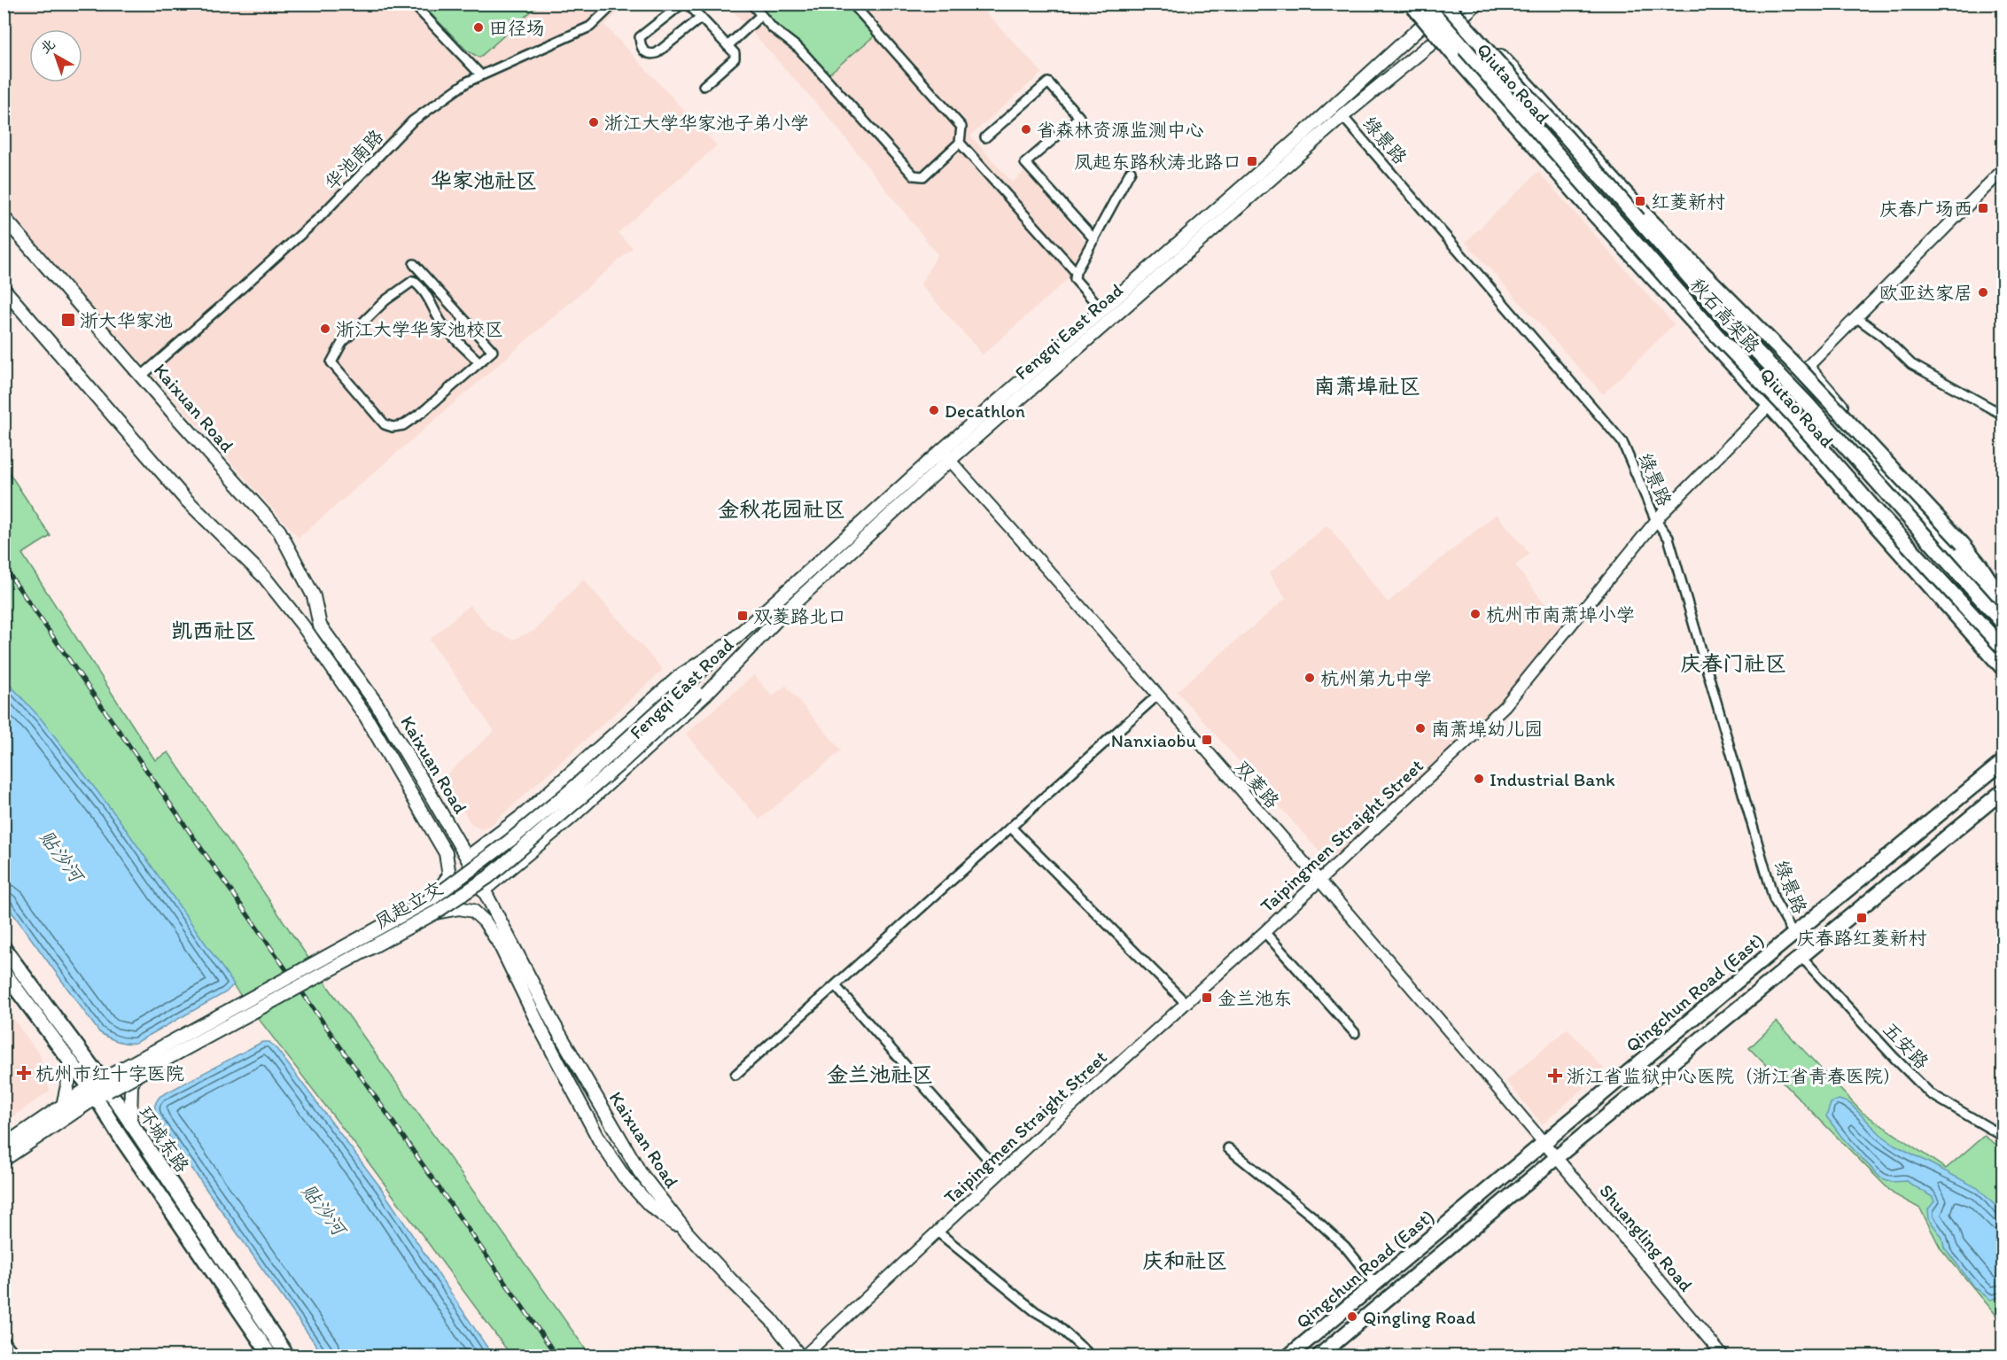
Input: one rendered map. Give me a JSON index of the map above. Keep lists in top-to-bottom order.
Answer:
{
  "streets": {
    "main road": [
      "Qiutao Road",
      "秋石高架路",
      "Fengqi East Road",
      "Kaixuan Road",
      "凤起立交",
      "Qingchun Road (East)",
      "环城东路"
    ],
    "street": [
      "绿景路",
      "华池南路",
      "双菱路",
      "Taipingmen Straight Street",
      "五安路",
      "Shuangling Road"
    ]
  },
  "crossings": [
    ["Qiutao Road", "Fengqi East Road"],
    ["Qiutao Road", "Taipingmen Straight Street"],
    ["绿景路", "Fengqi East Road"],
    ["绿景路", "Taipingmen Straight Street"],
    ["绿景路", "Qingchun Road (East)"],
    ["华池南路", "Kaixuan Road"],
    ["秋石高架路", "Fengqi East Road"],
    ["Fengqi East Road", "Kaixuan Road"],
    ["Fengqi East Road", "双菱路"],
    ["Fengqi East Road", "凤起立交"],
    ["双菱路", "Taipingmen Straight Street"],
    ["双菱路", "Qingchun Road (East)"],
    ["双菱路", "Shuangling Road"],
    ["凤起立交", "环城东路"],
    ["Qingchun Road (East)", "五安路"],
    ["Qingchun Road (East)", "Shuangling Road"]
  ],
  "districts": [
    "华家池社区",
    "南萧埠社区",
    "金秋花园社区",
    "凯西社区",
    "庆春门社区",
    "金兰池社区",
    "庆和社区"
  ],
  "water": ["贴沙河"],
  "places": {
    "other": [
      "田径场",
      "浙江大学华家池子弟小学",
      "省森林资源监测中心",
      "欧亚达家居",
      "浙江大学华家池校区",
      "Decathlon",
      "杭州市南萧埠小学",
      "杭州第九中学",
      "南萧埠幼儿园",
      "Industrial Bank",
      "Qingling Road"
    ],
    "transit": [
      "凤起东路秋涛北路口",
      "红菱新村",
      "庆春广场西",
      "浙大华家池",
      "双菱路北口",
      "Nanxiaobu",
      "庆春路红菱新村",
      "金兰池东"
    ],
    "health": ["杭州市红十字医院", "浙江省监狱中心医院（浙江省青春医院）"]
  },
  "north": "top left"
}
